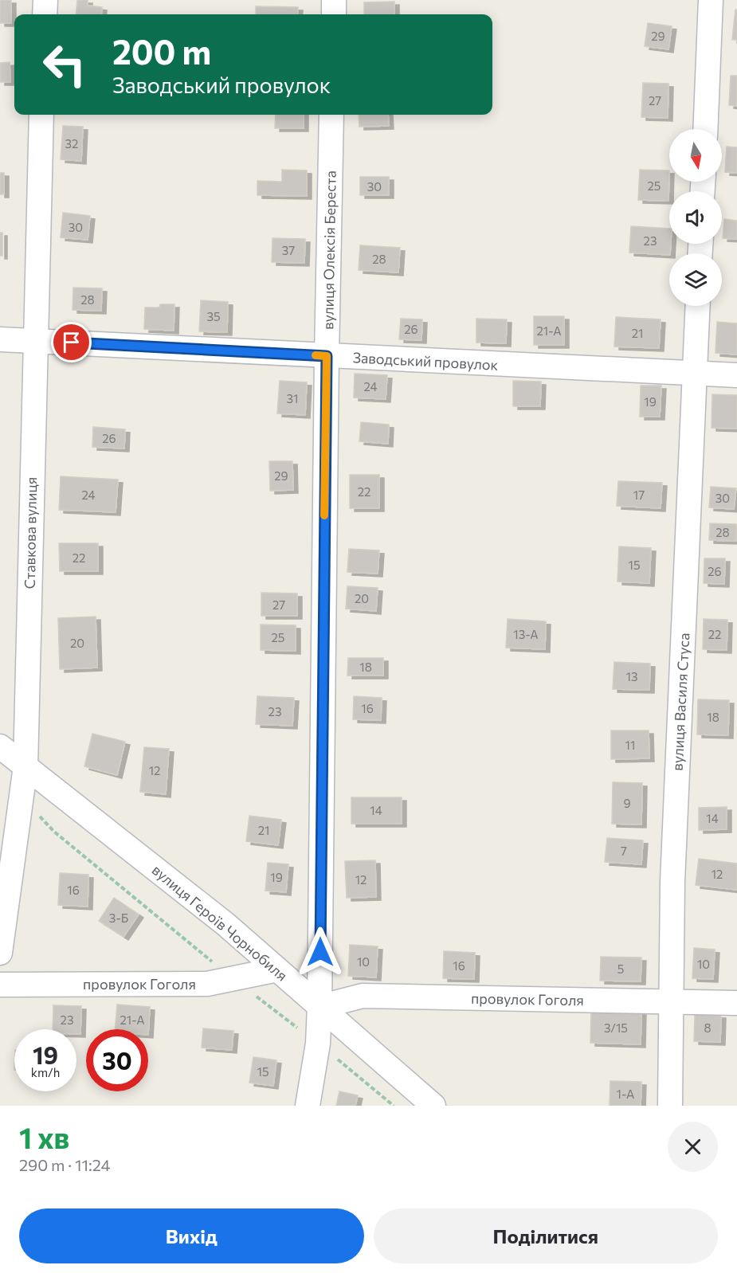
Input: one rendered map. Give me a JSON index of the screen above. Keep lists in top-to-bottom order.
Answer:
{
  "streets": {
    "street": [
      "вулиця Олексія Береста",
      "Заводський провулок",
      "Ставкова вулиця",
      "вулиця Василя Стуса",
      "вулиця Героїв Чорнобиля",
      "провулок Гоголя"
    ]
  },
  "crossings": [
    ["вулиця Олексія Береста", "Заводський провулок"],
    ["вулиця Олексія Береста", "вулиця Героїв Чорнобиля"],
    ["вулиця Олексія Береста", "провулок Гоголя"],
    ["Заводський провулок", "Ставкова вулиця"],
    ["Заводський провулок", "вулиця Василя Стуса"],
    ["Ставкова вулиця", "вулиця Героїв Чорнобиля"],
    ["вулиця Василя Стуса", "провулок Гоголя"],
    ["вулиця Героїв Чорнобиля", "провулок Гоголя"]
  ],
  "house_numbers": [
    "29",
    "27",
    "32",
    "25",
    "30",
    "30",
    "23",
    "37",
    "28",
    "28",
    "35",
    "26",
    "21-А",
    "21",
    "24",
    "31",
    "19",
    "26",
    "29",
    "22",
    "24",
    "17",
    "30",
    "28",
    "22",
    "15",
    "26",
    "20",
    "27",
    "13-А",
    "22",
    "25",
    "20",
    "18",
    "13",
    "16",
    "23",
    "18",
    "11",
    "12",
    "9",
    "14",
    "14",
    "21",
    "7",
    "12",
    "19",
    "12",
    "16",
    "3-Б",
    "10",
    "10",
    "16",
    "5",
    "23",
    "21-А",
    "3/15",
    "8",
    "15",
    "1-А"
  ],
  "north": "bottom",
  "page": {
    "turn": ["200 m", "Заводський провулок"],
    "speed": "19 km/h",
    "limit": "30",
    "heading": ["1 хв", "290 m · 11:24"],
    "buttons": ["Вихід", "Поділитися"]
  }
}
